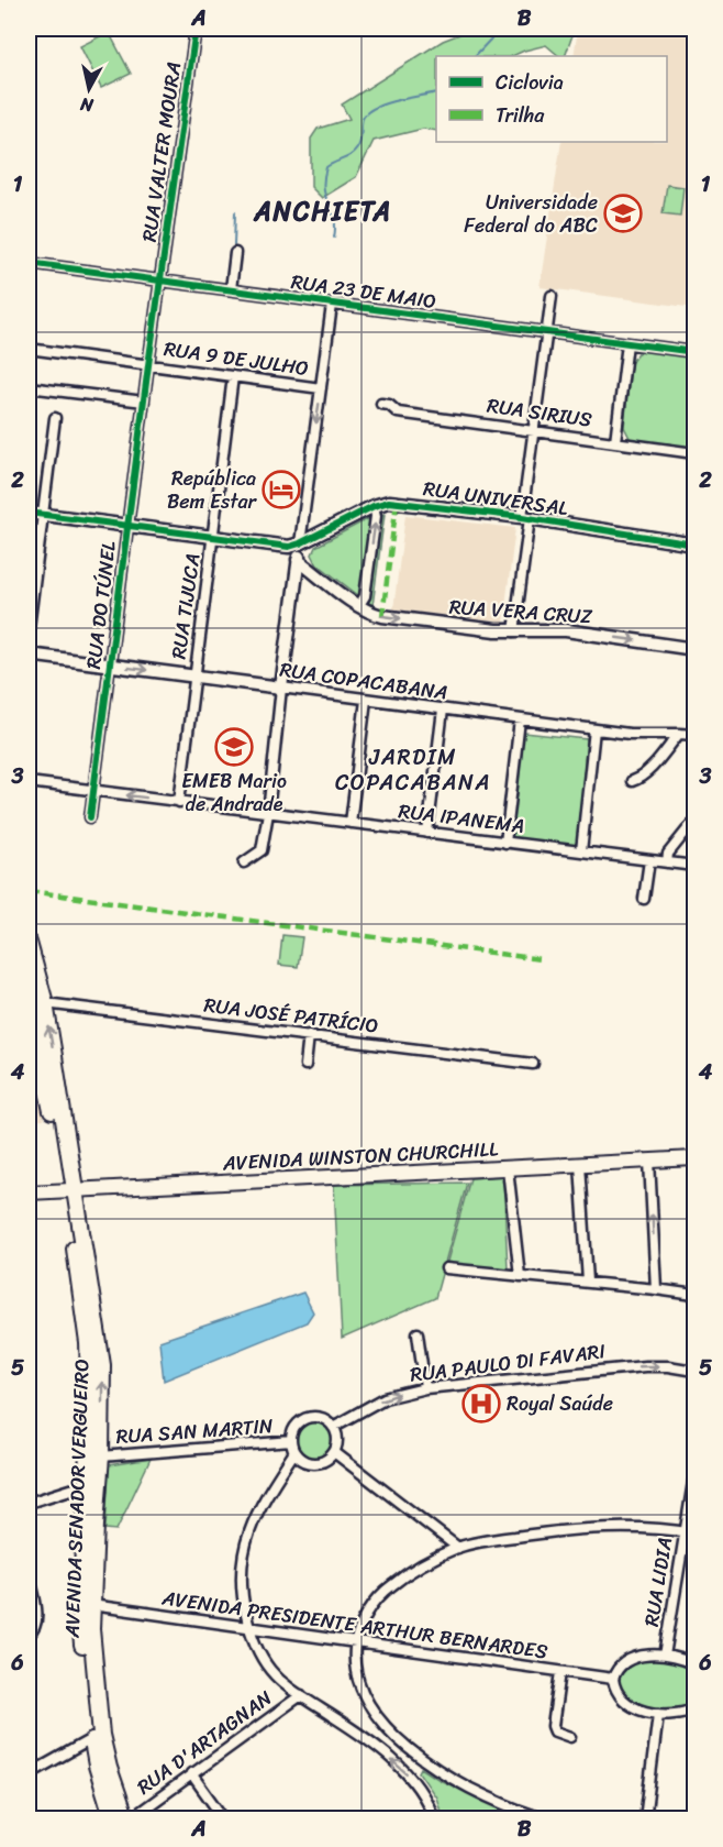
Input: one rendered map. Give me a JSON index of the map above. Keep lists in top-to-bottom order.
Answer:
{
  "streets": {
    "main road": ["AVENIDA WINSTON CHURCHILL", "AVENIDA SENADOR VERGUEIRO"],
    "street": [
      "RUA VALTER MOURA",
      "RUA 23 DE MAIO",
      "RUA 9 DE JULHO",
      "RUA SIRIUS",
      "RUA UNIVERSAL",
      "RUA DO TÚNEL",
      "RUA TIJUCA",
      "RUA VERA CRUZ",
      "RUA COPACABANA",
      "RUA IPANEMA",
      "RUA JOSÉ PATRÍCIO",
      "RUA PAULO DI FAVARI",
      "RUA SAN MARTIN",
      "RUA LIDIA",
      "AVENIDA PRESIDENTE ARTHUR BERNARDES",
      "RUA D'ARTAGNAN"
    ]
  },
  "crossings": [
    ["RUA VALTER MOURA", "RUA 23 DE MAIO"],
    ["RUA VALTER MOURA", "RUA DO TÚNEL"],
    ["RUA 23 DE MAIO", "RUA DO TÚNEL"],
    ["RUA 9 DE JULHO", "RUA DO TÚNEL"],
    ["RUA 9 DE JULHO", "RUA TIJUCA"],
    ["RUA DO TÚNEL", "RUA COPACABANA"],
    ["RUA DO TÚNEL", "RUA IPANEMA"],
    ["RUA TIJUCA", "RUA COPACABANA"],
    ["RUA TIJUCA", "RUA IPANEMA"],
    ["RUA JOSÉ PATRÍCIO", "AVENIDA SENADOR VERGUEIRO"],
    ["AVENIDA WINSTON CHURCHILL", "AVENIDA SENADOR VERGUEIRO"],
    ["RUA PAULO DI FAVARI", "RUA SAN MARTIN"],
    ["RUA SAN MARTIN", "AVENIDA SENADOR VERGUEIRO"],
    ["AVENIDA SENADOR VERGUEIRO", "AVENIDA PRESIDENTE ARTHUR BERNARDES"],
    ["AVENIDA SENADOR VERGUEIRO", "RUA D'ARTAGNAN"]
  ],
  "one_way": ["RUA VERA CRUZ", "RUA PAULO DI FAVARI"],
  "districts": ["ANCHIETA", "JARDIM COPACABANA"],
  "places": {
    "school or university": ["Universidade Federal do ABC", "EMEB Mario de Andrade"],
    "hotel": ["República Bem Estar"],
    "hospital": ["Royal Saúde"]
  },
  "legend": ["Ciclovia", "Trilha"],
  "north": "bottom",
  "grid": {
    "columns": ["A", "B"],
    "rows": [
      "1",
      "2",
      "3",
      "4",
      "5",
      "6"
    ]
  }
}
